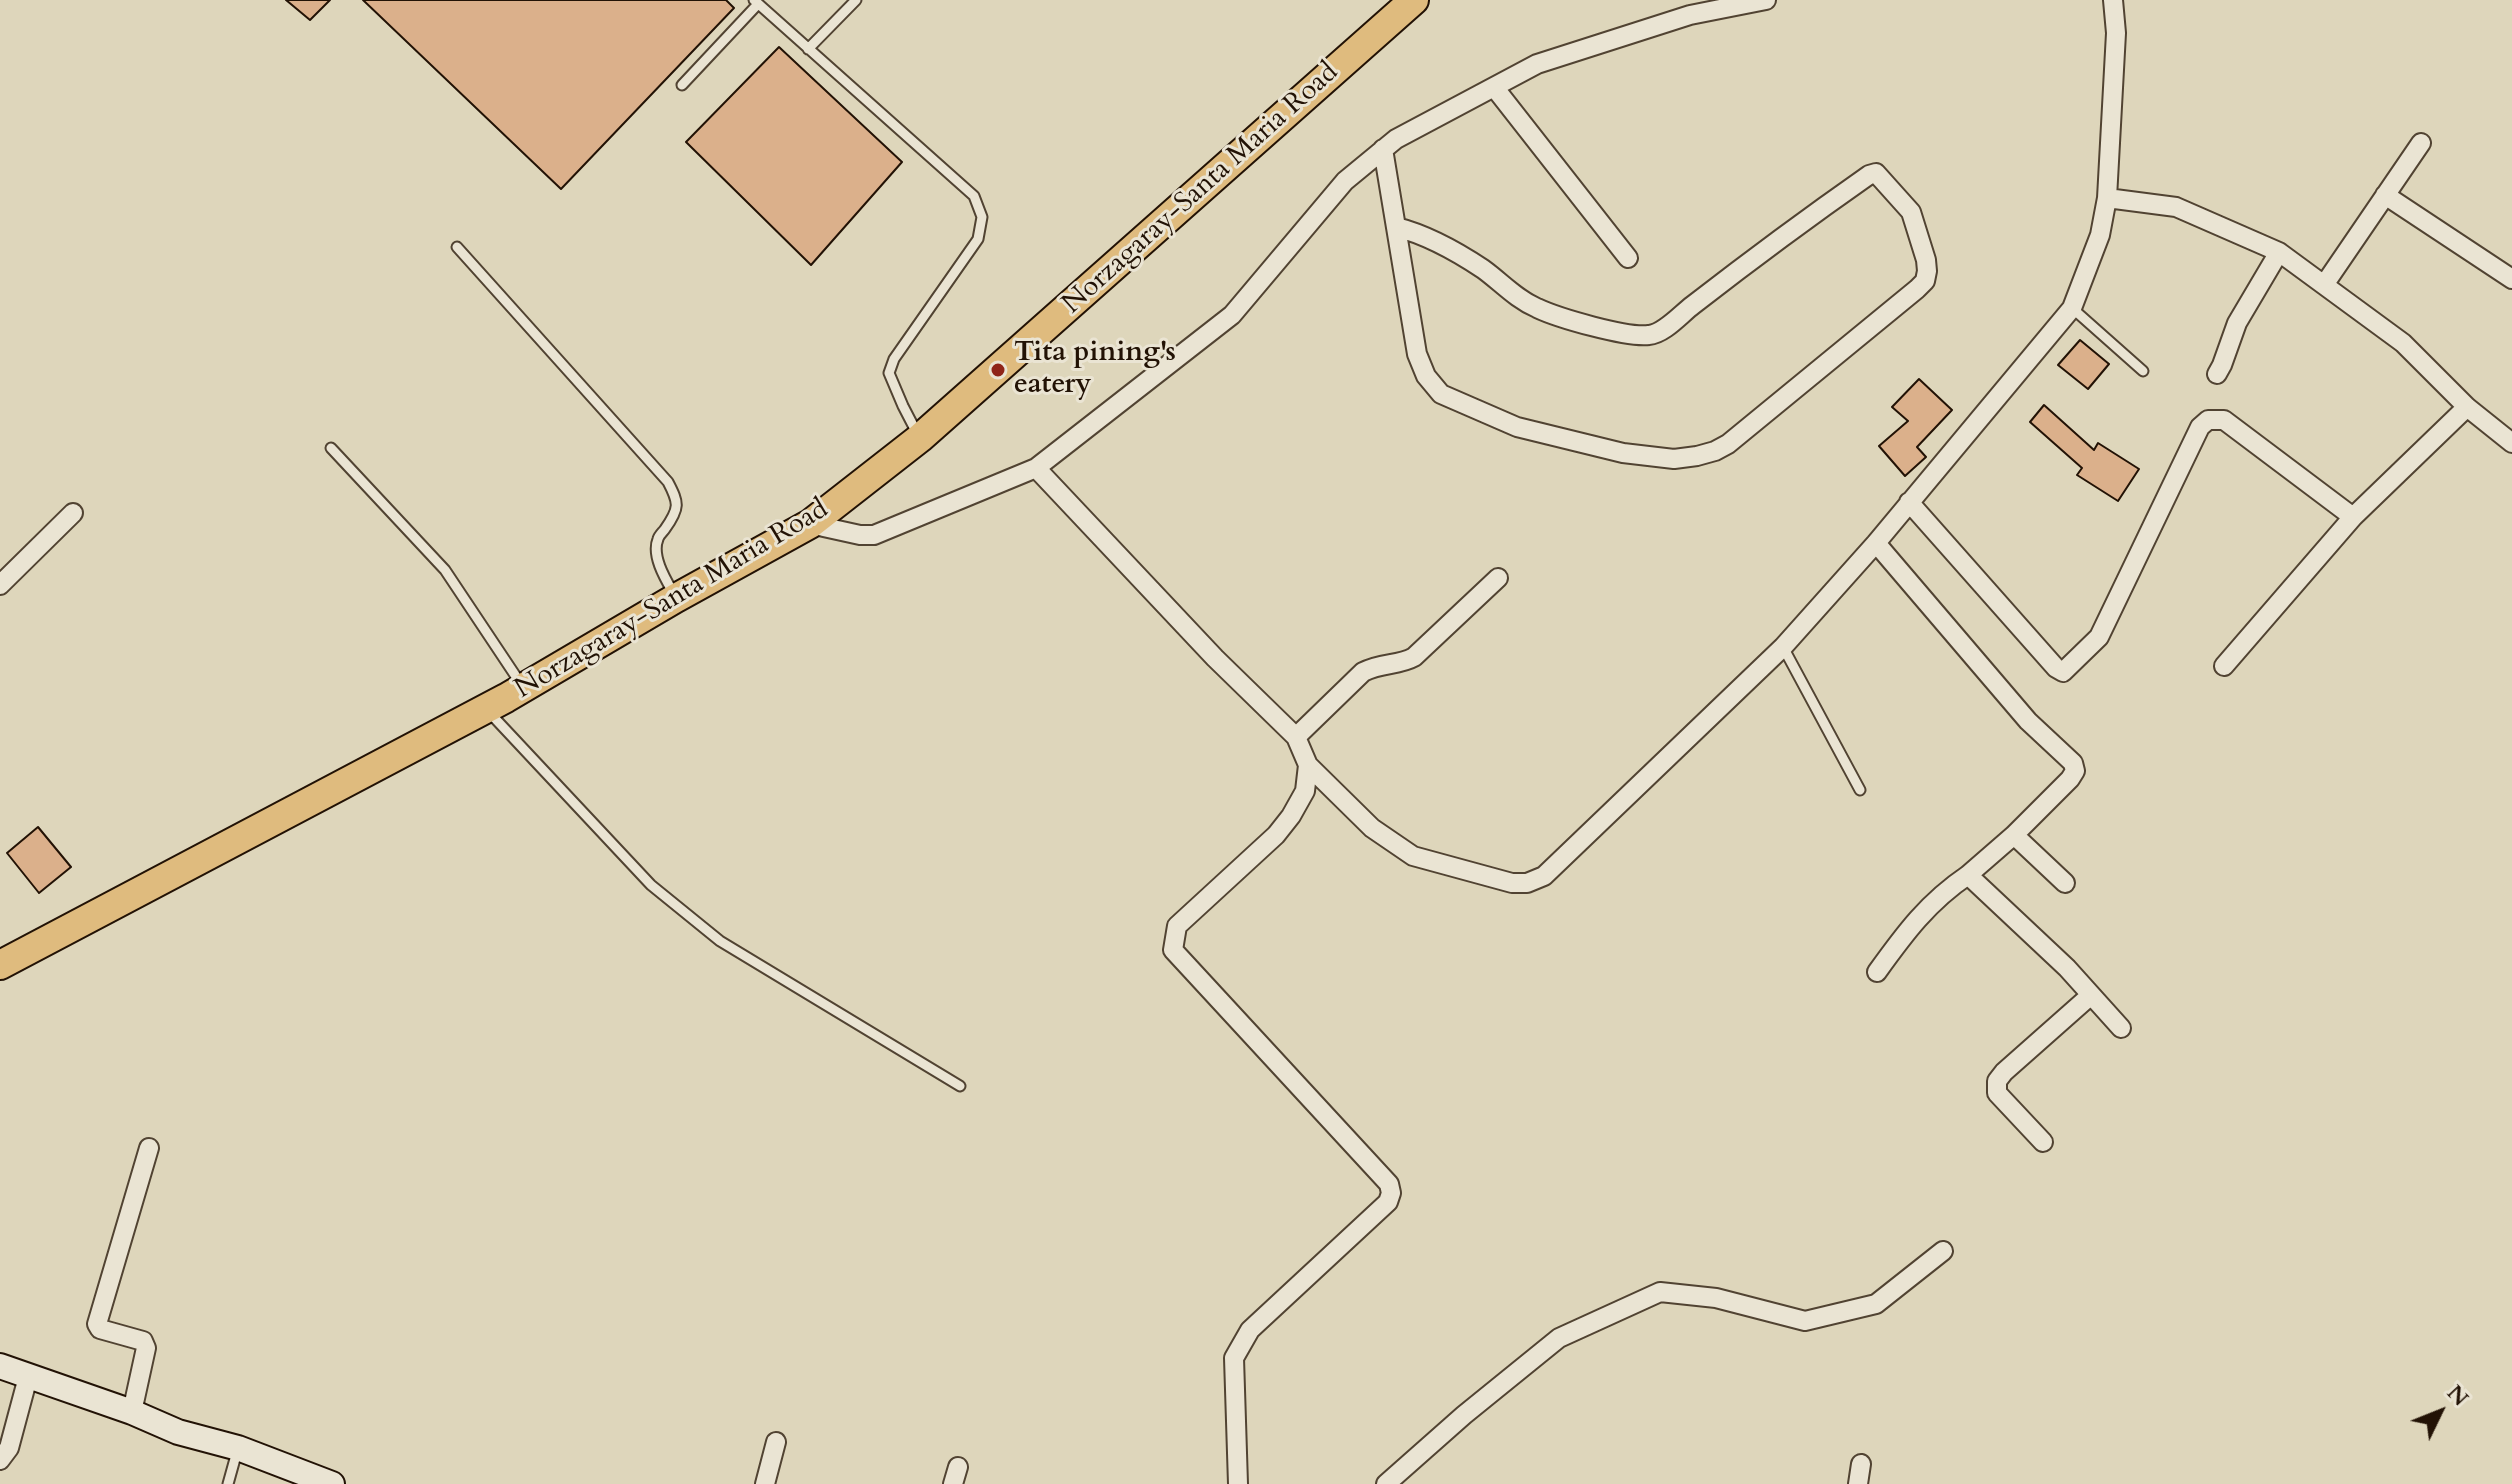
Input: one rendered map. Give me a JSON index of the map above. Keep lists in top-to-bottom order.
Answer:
{
  "streets": {
    "main road": ["Norzagaray-Santa Maria Road"]
  },
  "places": ["Tita pining's eatery"],
  "north": "top right"
}
